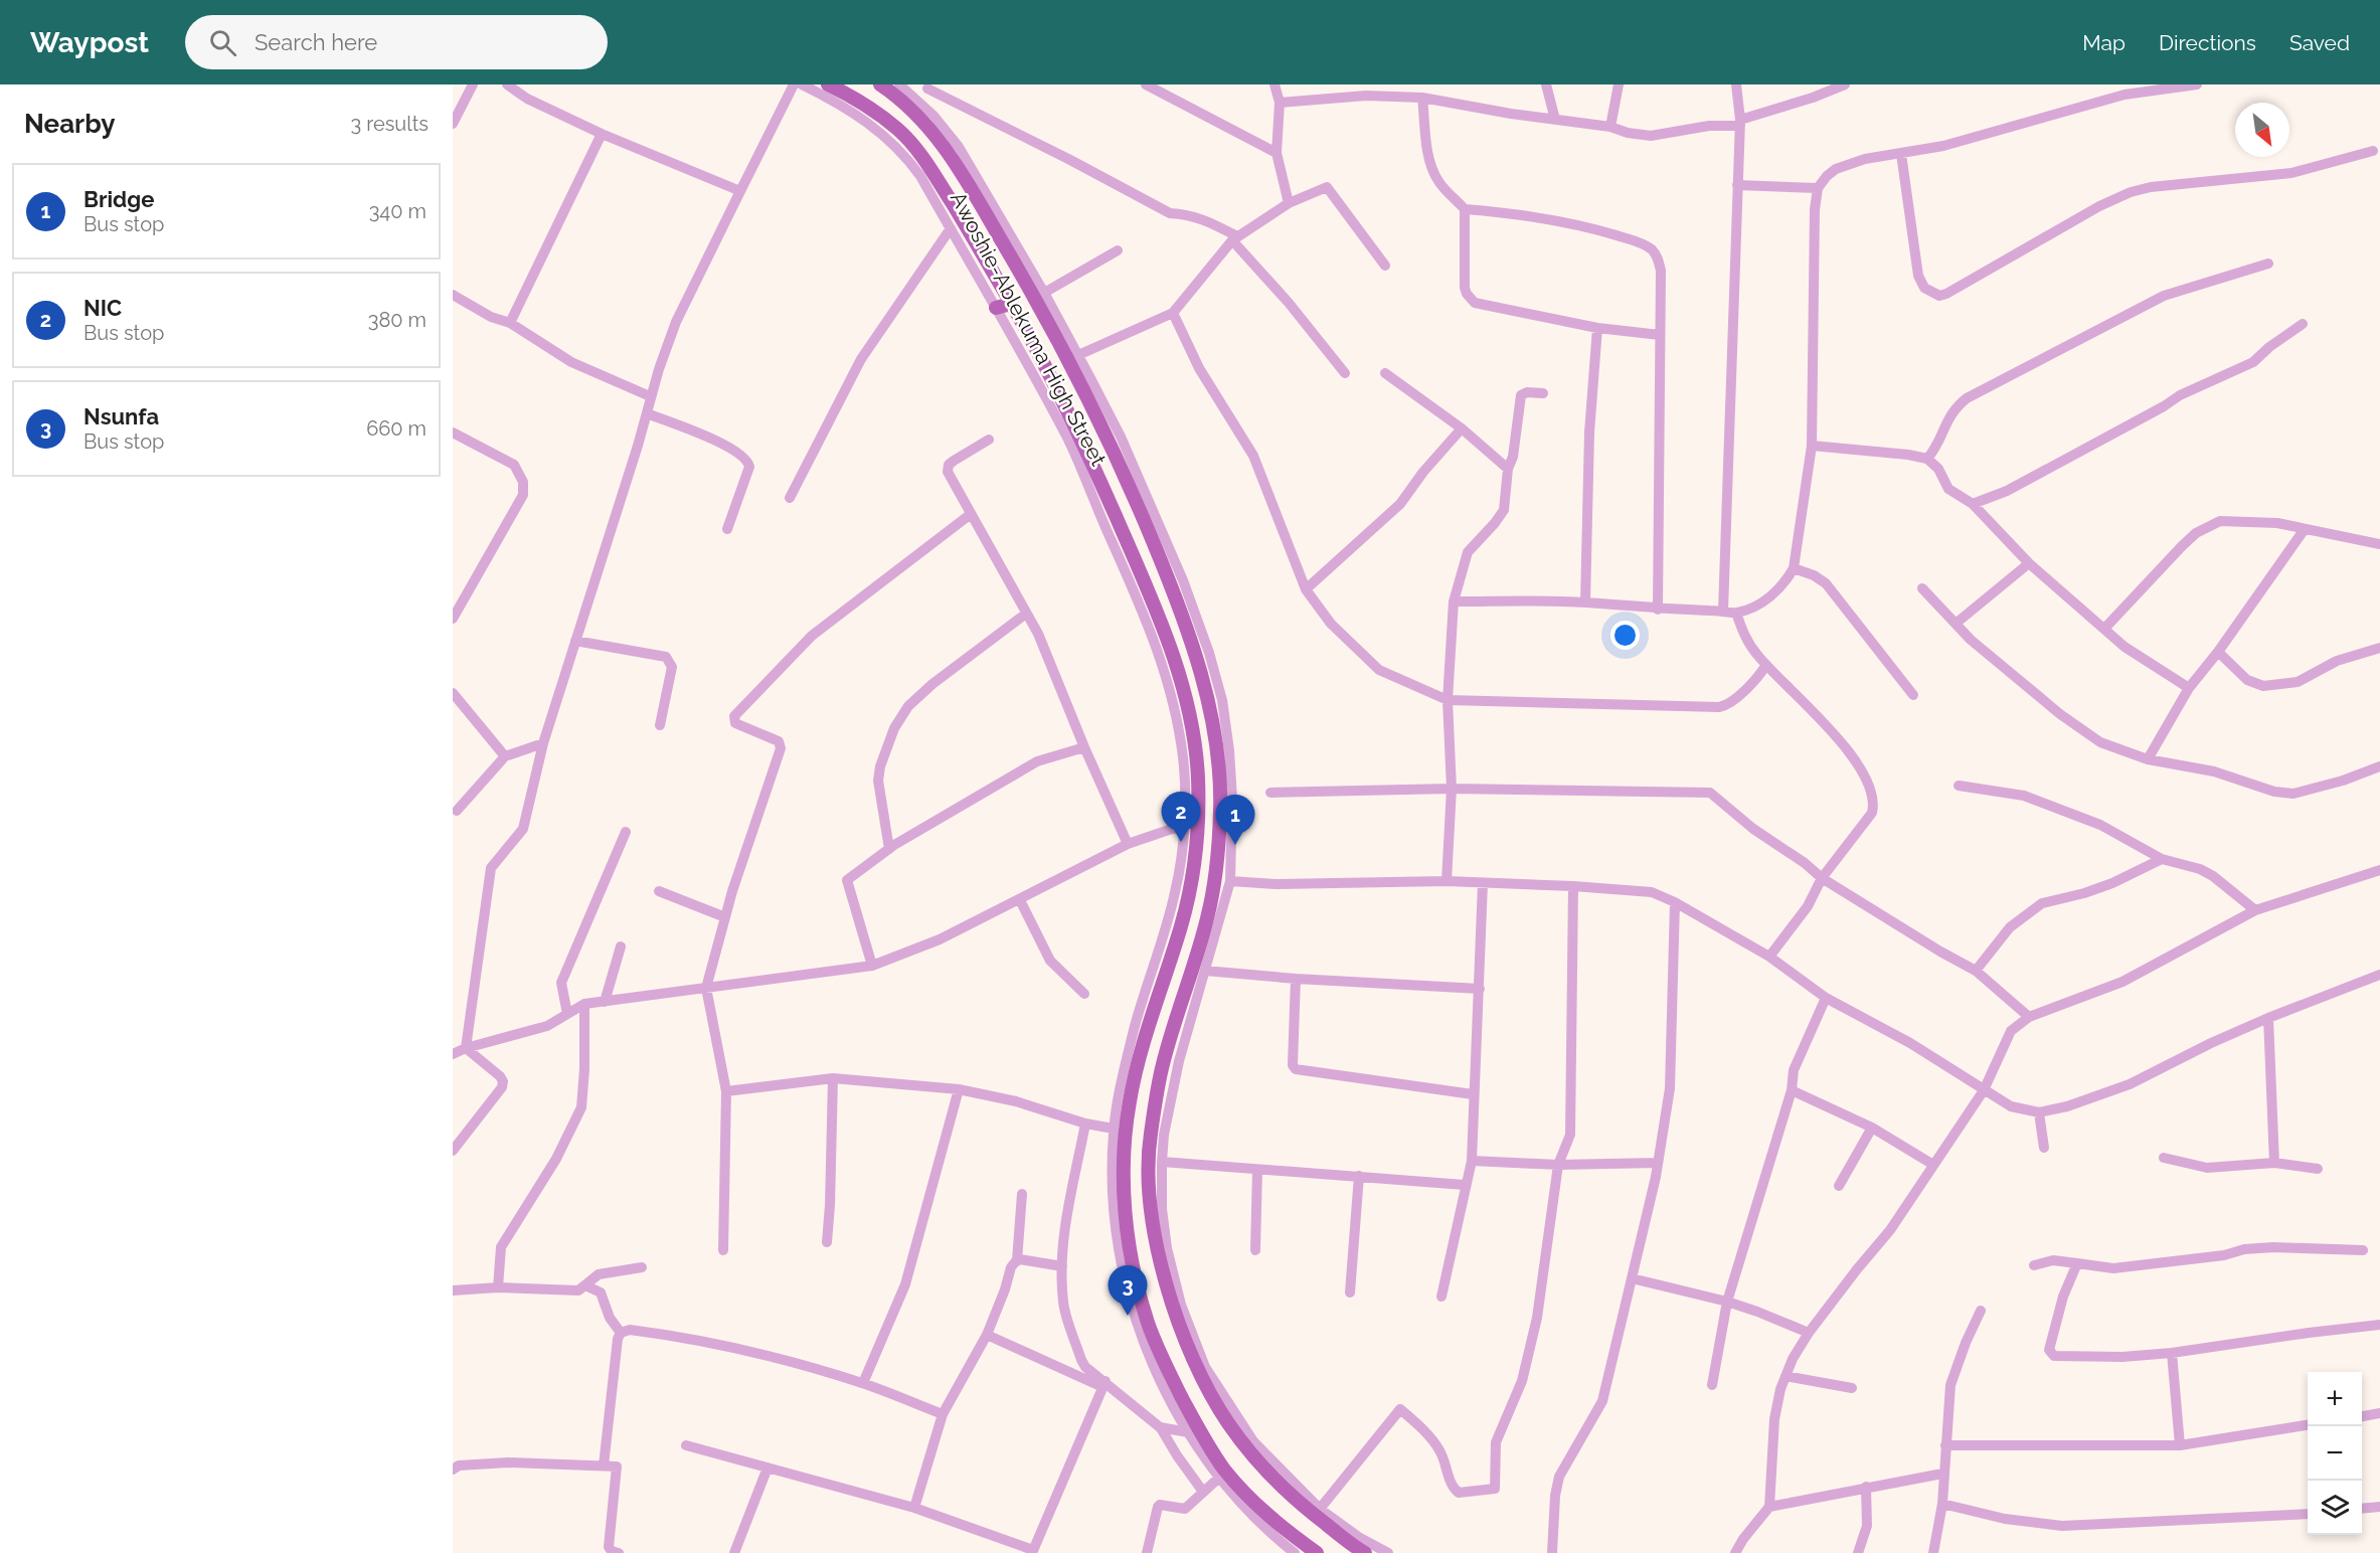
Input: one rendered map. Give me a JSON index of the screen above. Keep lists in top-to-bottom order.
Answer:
{
  "streets": {
    "main road": ["Awoshie-Ablekuma High Street"]
  },
  "north": "bottom right",
  "page": {
    "header": "Waypost",
    "search": "Search here",
    "nav": ["Map", "Directions", "Saved"],
    "heading": ["Nearby", "3 results"],
    "list": [
      {
        "mark": "1",
        "name": "Bridge",
        "note": "Bus stop",
        "value": "340 m"
      },
      {
        "mark": "2",
        "name": "NIC",
        "note": "Bus stop",
        "value": "380 m"
      },
      {
        "mark": "3",
        "name": "Nsunfa",
        "note": "Bus stop",
        "value": "660 m"
      }
    ],
    "pins": ["2", "1", "3"],
    "map_buttons": ["+", "−"]
  }
}
